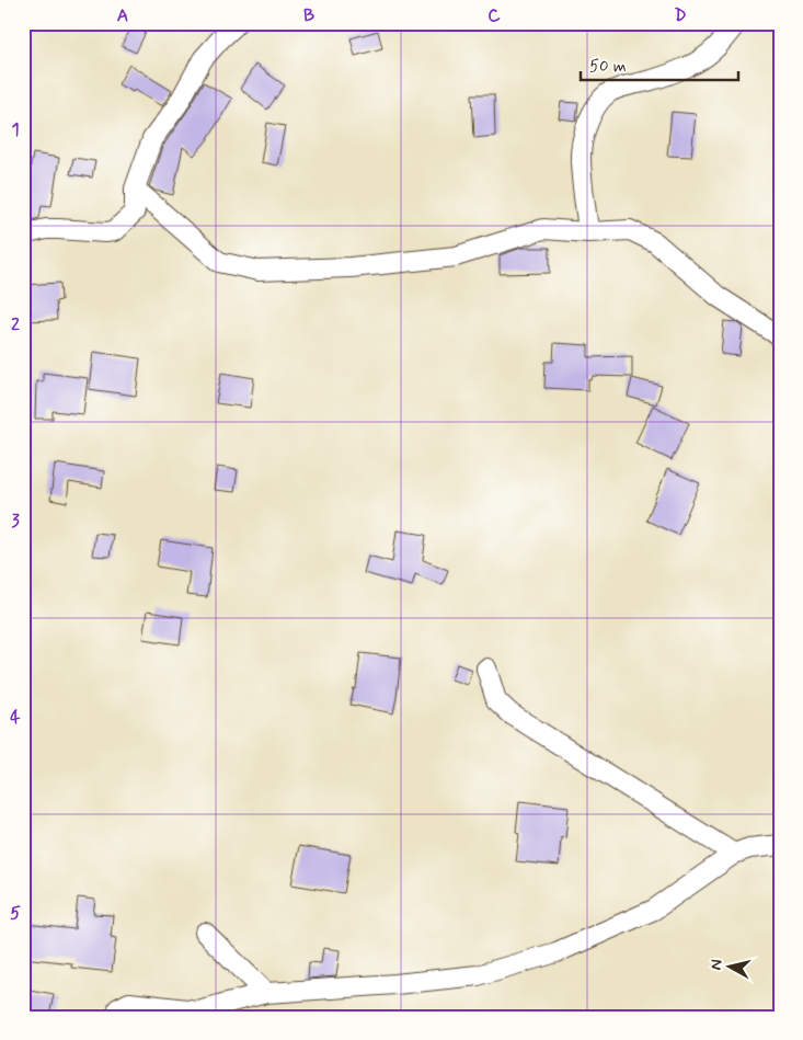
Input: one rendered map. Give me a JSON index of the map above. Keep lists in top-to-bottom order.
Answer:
{
  "scale_bar": "50 m",
  "north": "left",
  "grid": {
    "columns": [
      "A",
      "B",
      "C",
      "D"
    ],
    "rows": [
      "1",
      "2",
      "3",
      "4",
      "5"
    ]
  }
}
